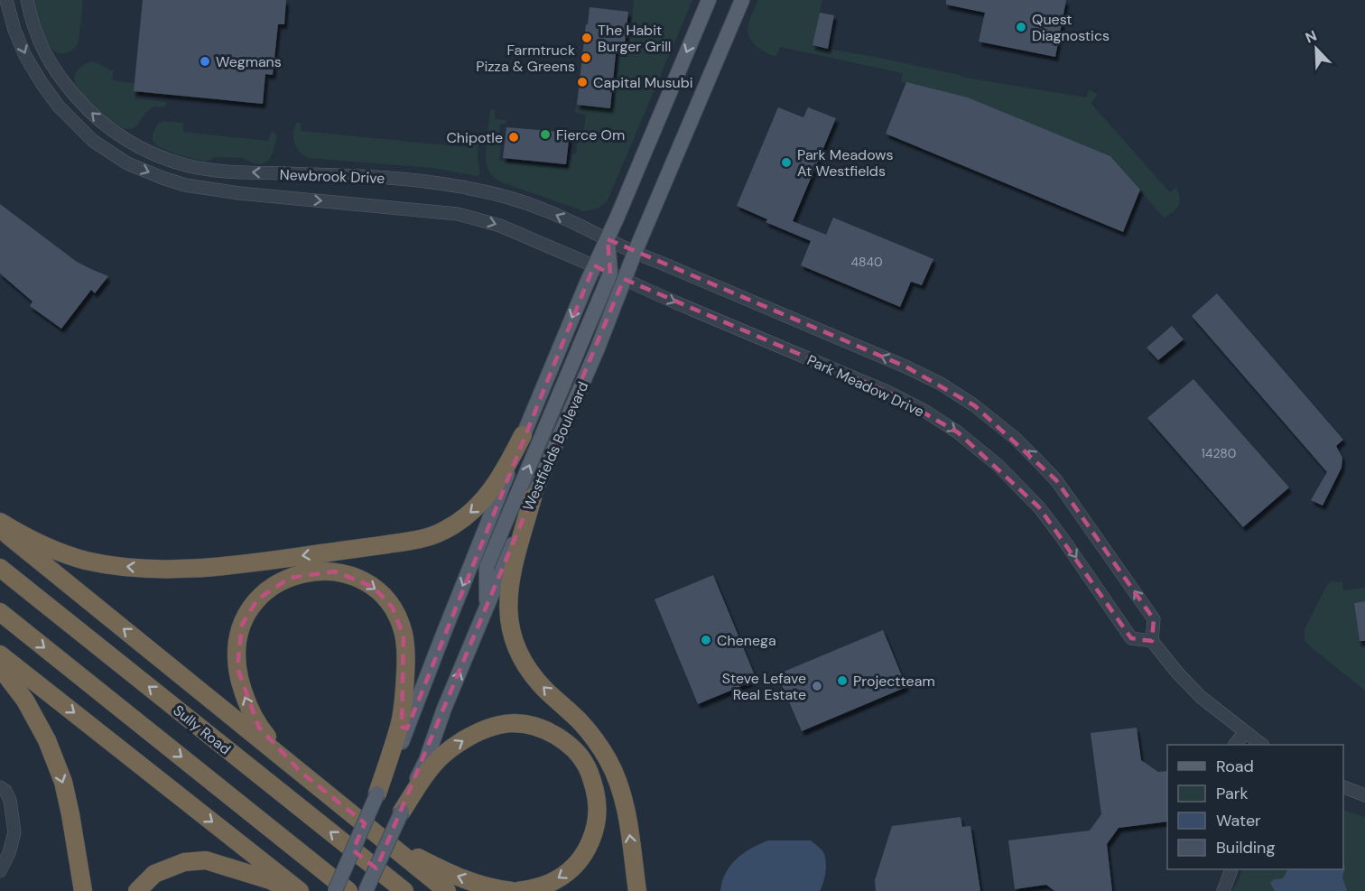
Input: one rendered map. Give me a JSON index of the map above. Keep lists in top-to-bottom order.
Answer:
{
  "streets": {
    "highway": ["Sully Road"],
    "main road": ["Westfields Boulevard"],
    "street": ["Newbrook Drive", "Park Meadow Drive"]
  },
  "crossings": [
    ["Newbrook Drive", "Park Meadow Drive"],
    ["Newbrook Drive", "Westfields Boulevard"],
    ["Park Meadow Drive", "Westfields Boulevard"]
  ],
  "places": [
    "Quest Diagnostics",
    "The Habit Burger Grill",
    "Farmtruck Pizza & Greens",
    "Wegmans",
    "Capital Musubi",
    "Fierce Om",
    "Chipotle",
    "Park Meadows At Westfields",
    "Chenega",
    "Projectteam",
    "Steve Lefave Real Estate"
  ],
  "house_numbers": ["4840", "14280"],
  "legend": [
    "Road",
    "Park",
    "Water",
    "Building"
  ],
  "north": "top left"
}
